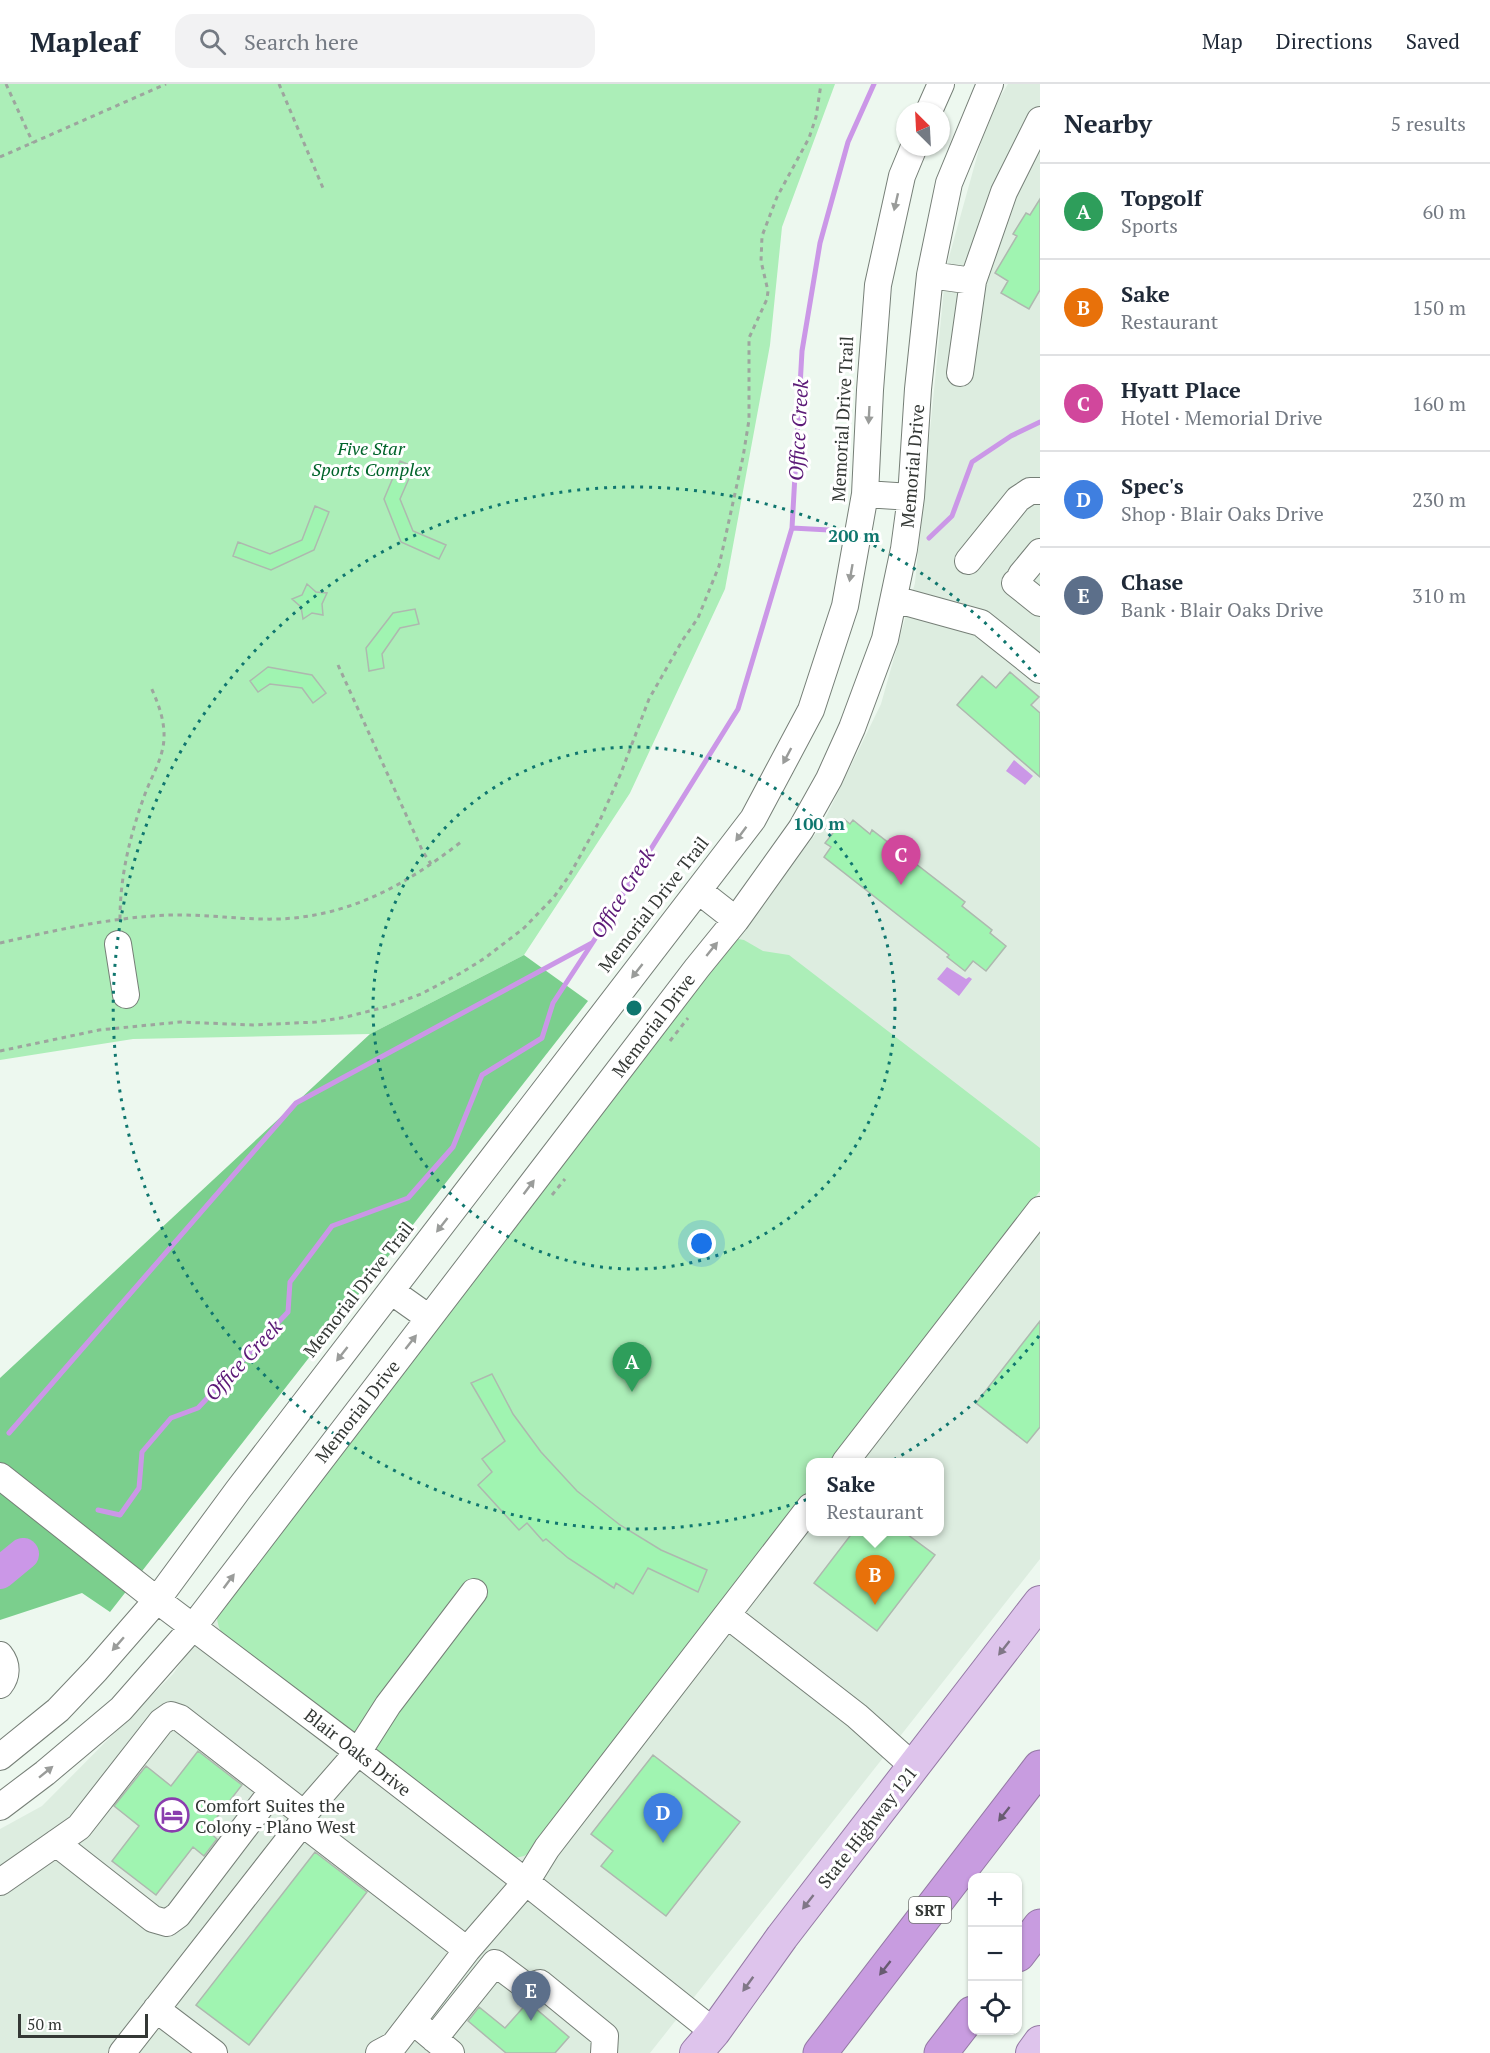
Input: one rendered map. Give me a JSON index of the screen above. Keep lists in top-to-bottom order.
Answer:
{
  "streets": {
    "highway": ["SRT"],
    "main road": ["State Highway 121"],
    "street": ["Memorial Drive", "Blair Oaks Drive"]
  },
  "crossings": [
    ["Memorial Drive", "Blair Oaks Drive"],
    ["Blair Oaks Drive", "State Highway 121"]
  ],
  "one_way": ["State Highway 121"],
  "water": ["Office Creek"],
  "parks": ["Five Star Sports Complex"],
  "places": {
    "hotel": ["Comfort Suites the Colony - Plano West"]
  },
  "scale_bar": "50 m",
  "north": "top left",
  "page": {
    "header": "Mapleaf",
    "search": "Search here",
    "nav": ["Map", "Directions", "Saved"],
    "heading": ["Nearby", "5 results"],
    "list": [
      {
        "mark": "A",
        "name": "Topgolf",
        "note": "Sports",
        "value": "60 m"
      },
      {
        "mark": "B",
        "name": "Sake",
        "note": "Restaurant",
        "value": "150 m"
      },
      {
        "mark": "C",
        "name": "Hyatt Place",
        "note": "Hotel · Memorial Drive",
        "value": "160 m"
      },
      {
        "mark": "D",
        "name": "Spec's",
        "note": "Shop · Blair Oaks Drive",
        "value": "230 m"
      },
      {
        "mark": "E",
        "name": "Chase",
        "note": "Bank · Blair Oaks Drive",
        "value": "310 m"
      }
    ],
    "pins": [
      "C",
      "A",
      "B",
      "D",
      "E"
    ],
    "popup": ["Sake", "Restaurant"],
    "map_buttons": ["+", "−"],
    "scale": "50 m"
  },
  "rings": ["200 m", "100 m"]
}
